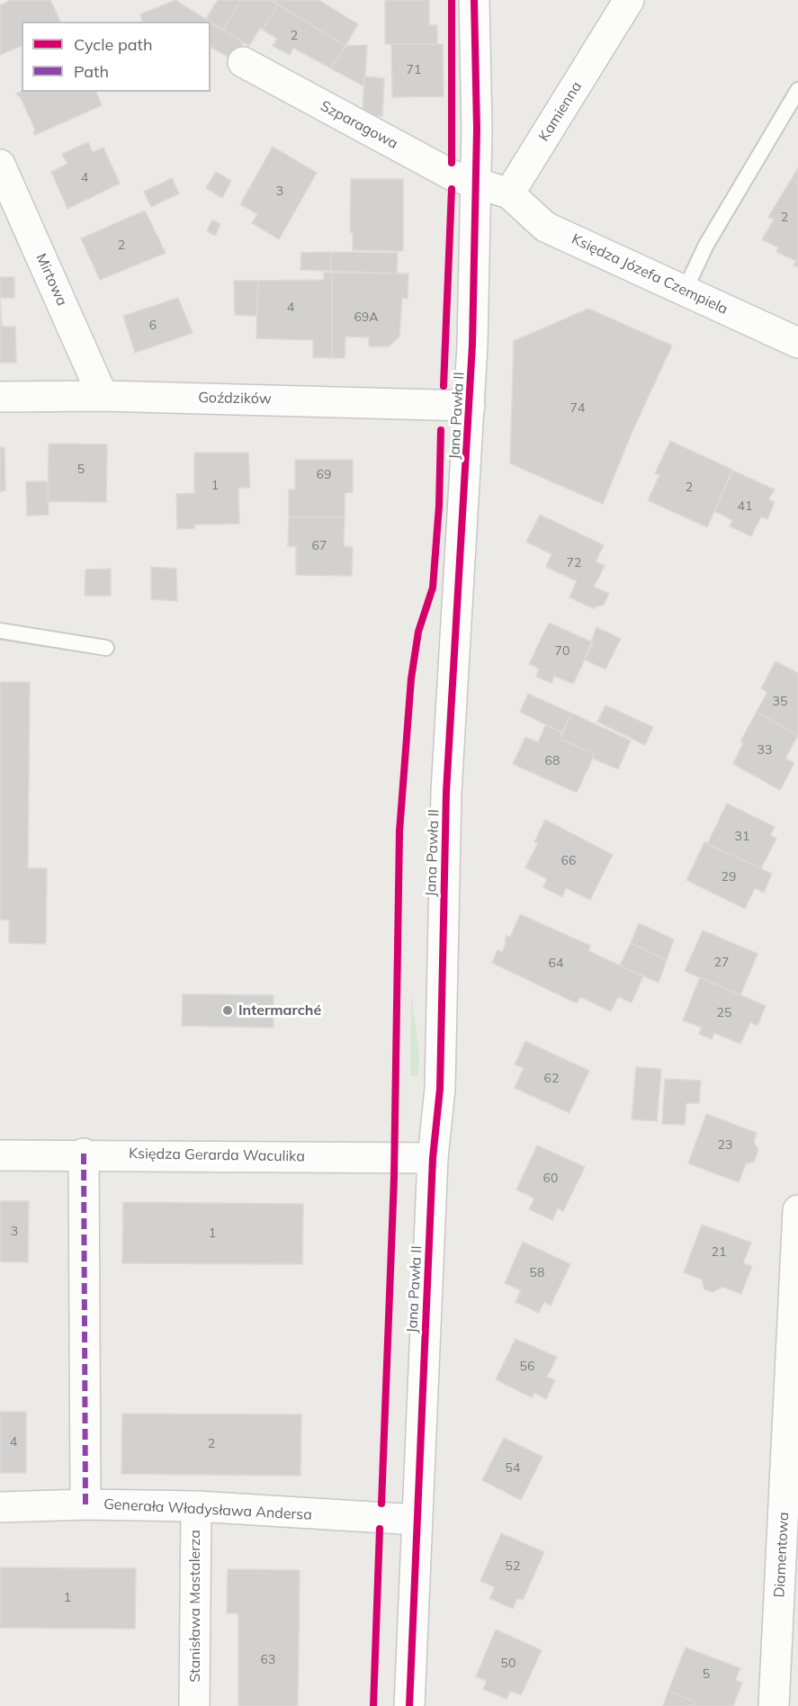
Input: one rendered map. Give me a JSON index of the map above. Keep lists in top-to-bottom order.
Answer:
{
  "streets": {
    "street": [
      "Kamienna",
      "Szparagowa",
      "Księdza Józefa Czempiela",
      "Mirtowa",
      "Goździków",
      "Jana Pawła II",
      "Księdza Gerarda Waculika",
      "Generała Władysława Andersa",
      "Diamentowa",
      "Stanisława Mastalerza"
    ]
  },
  "crossings": [
    ["Kamienna", "Księdza Józefa Czempiela"],
    ["Szparagowa", "Jana Pawła II"],
    ["Mirtowa", "Goździków"],
    ["Goździków", "Jana Pawła II"],
    ["Jana Pawła II", "Księdza Gerarda Waculika"],
    ["Jana Pawła II", "Generała Władysława Andersa"],
    ["Generała Władysława Andersa", "Stanisława Mastalerza"]
  ],
  "places": ["Intermarché"],
  "house_numbers": [
    "2",
    "71",
    "4",
    "3",
    "2",
    "2",
    "4",
    "69A",
    "6",
    "74",
    "5",
    "69",
    "1",
    "2",
    "41",
    "67",
    "72",
    "70",
    "35",
    "33",
    "68",
    "31",
    "66",
    "29",
    "27",
    "64",
    "25",
    "62",
    "23",
    "60",
    "3",
    "1",
    "21",
    "58",
    "56",
    "4",
    "2",
    "54",
    "52",
    "1",
    "63",
    "50",
    "5"
  ],
  "legend": ["Cycle path", "Path"]
}
